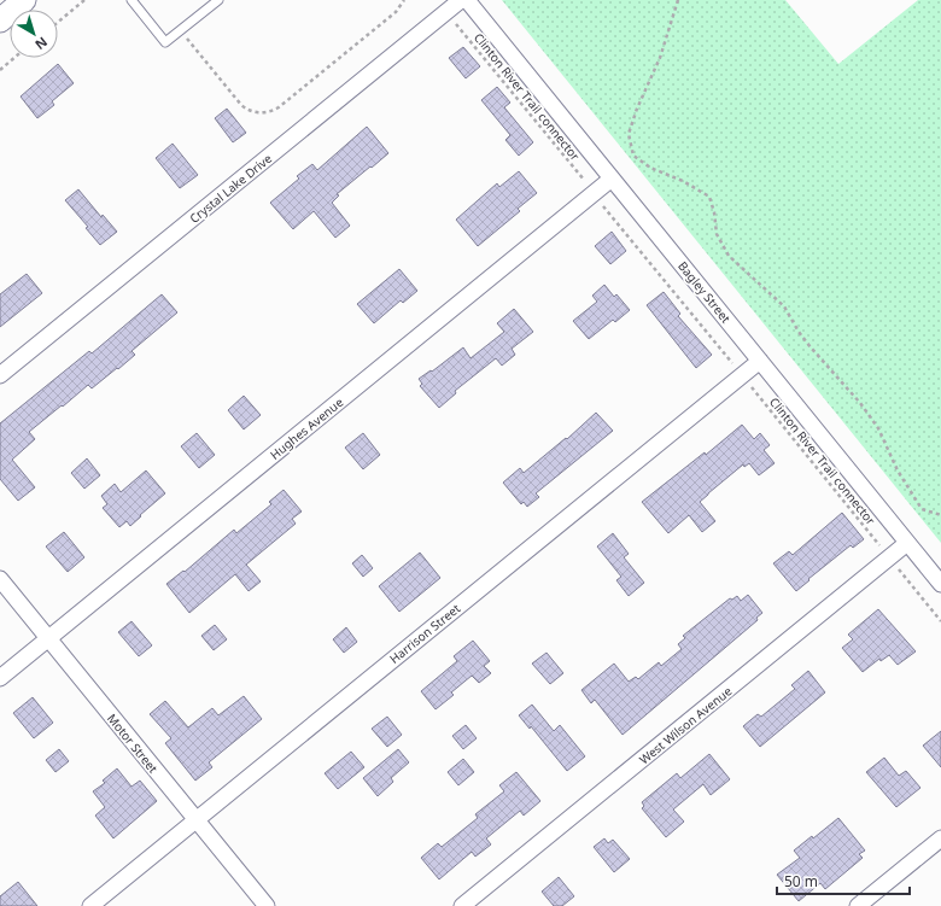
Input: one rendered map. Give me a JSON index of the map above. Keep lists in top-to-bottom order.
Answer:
{
  "streets": {
    "street": [
      "Crystal Lake Drive",
      "Bagley Street",
      "Hughes Avenue",
      "Harrison Street",
      "West Wilson Avenue",
      "Motor Street"
    ],
    "path": ["Clinton River Trail connector"]
  },
  "crossings": [
    ["Bagley Street", "Hughes Avenue"],
    ["Bagley Street", "Harrison Street"],
    ["Bagley Street", "West Wilson Avenue"],
    ["Hughes Avenue", "Motor Street"],
    ["Harrison Street", "Motor Street"]
  ],
  "scale_bar": "50 m",
  "north": "bottom right"
}
